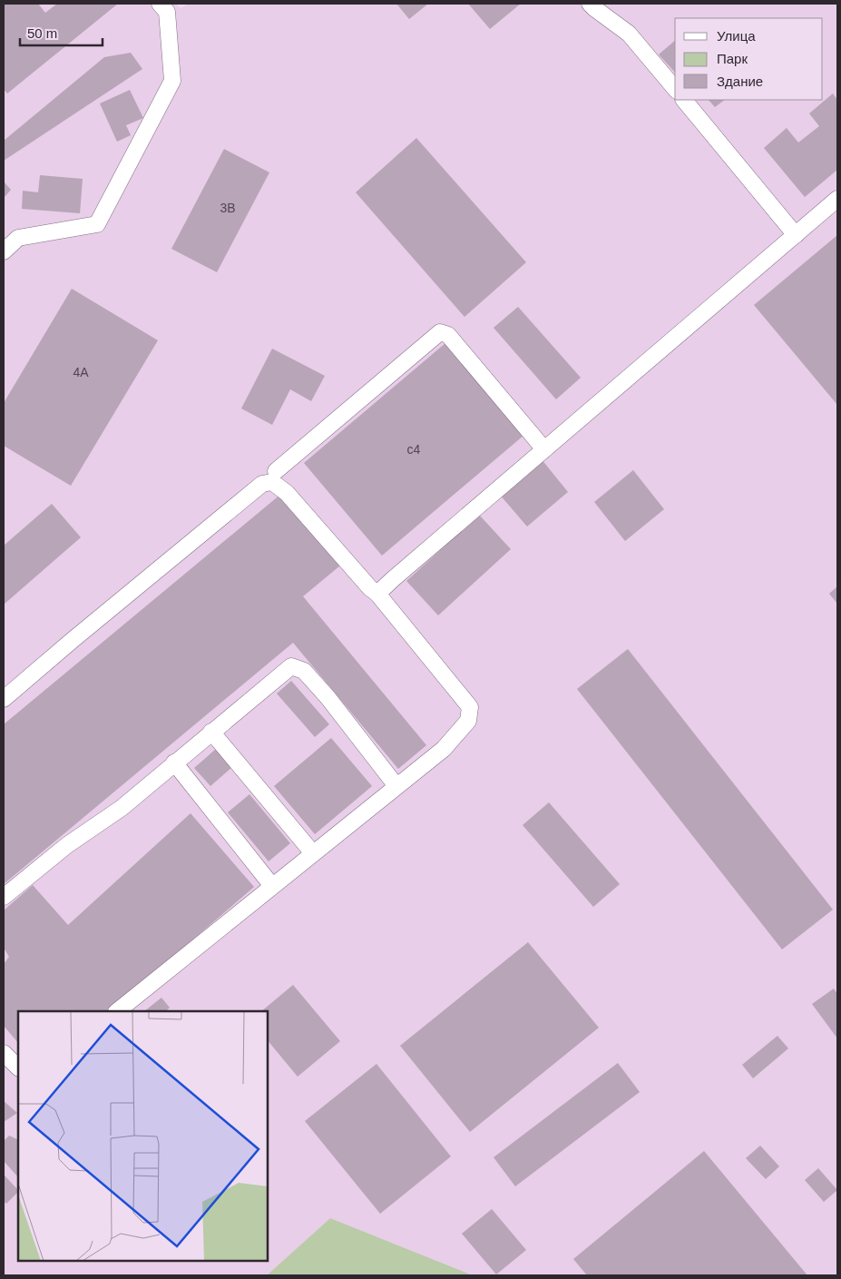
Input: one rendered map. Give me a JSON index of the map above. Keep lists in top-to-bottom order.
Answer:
{
  "house_numbers": ["3В", "4А", "с4"],
  "legend": ["Улица", "Парк", "Здание"],
  "scale_bar": "50 m"
}
